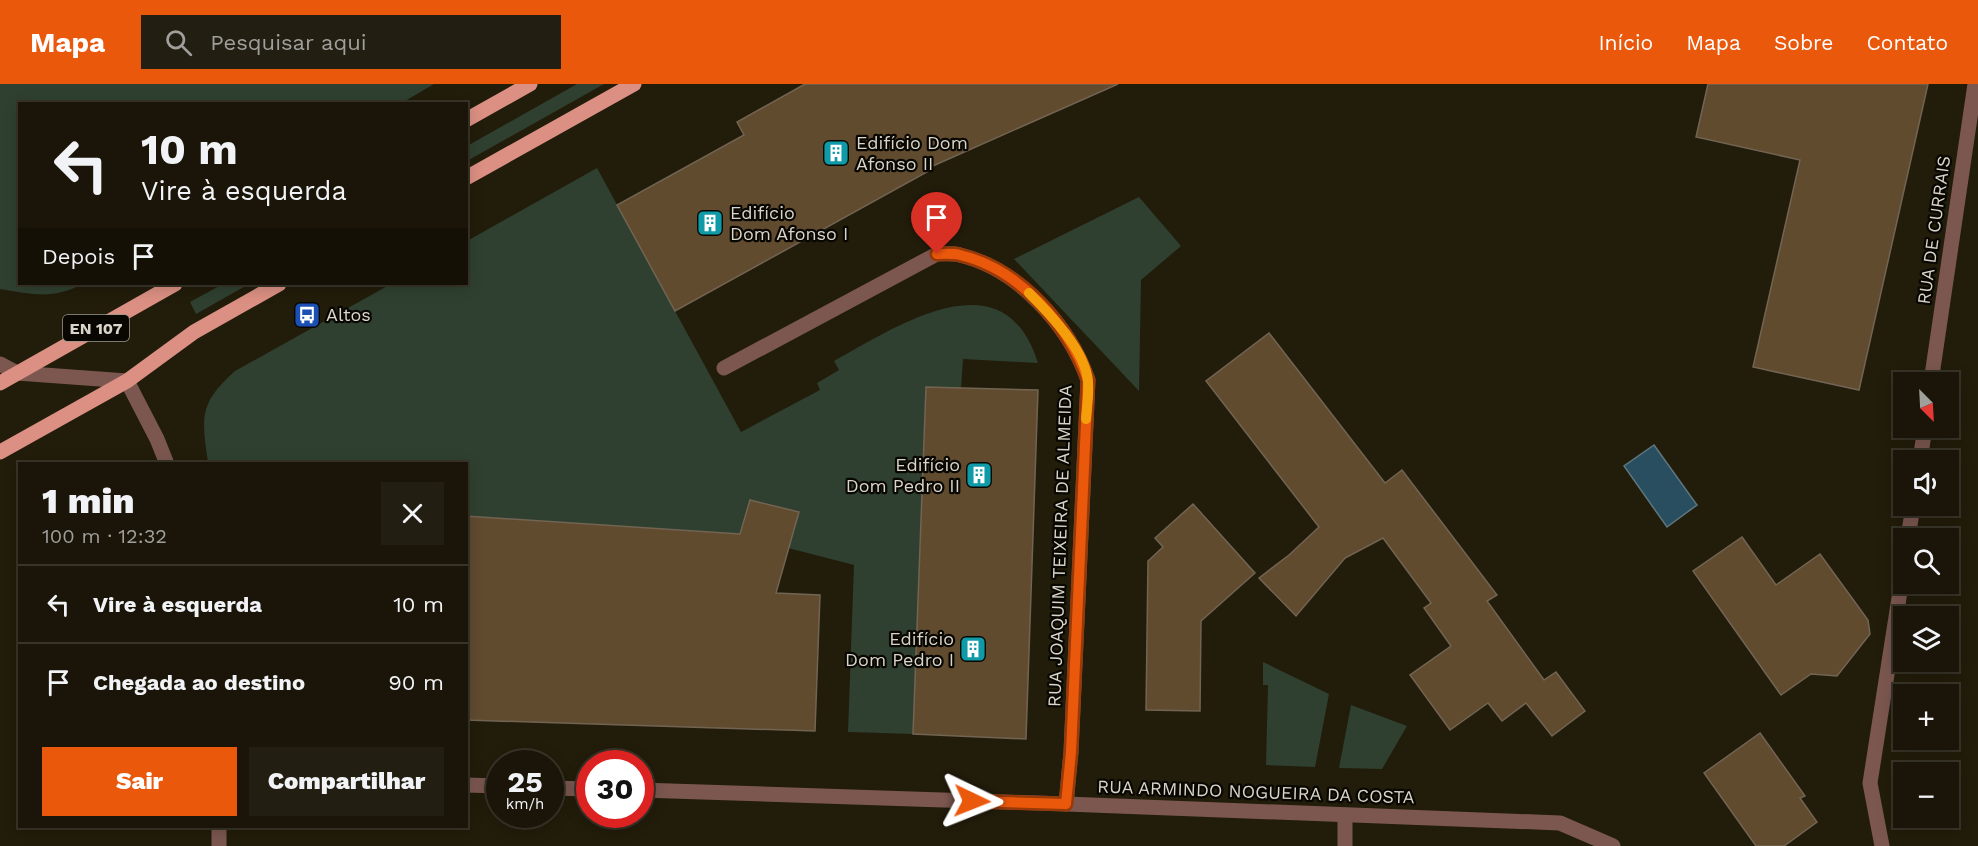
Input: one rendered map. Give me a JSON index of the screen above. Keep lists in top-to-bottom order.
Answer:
{
  "streets": {
    "main road": ["EN 107"],
    "street": ["RUA DE CURRAIS", "RUA JOAQUIM TEIXEIRA DE ALMEIDA", "RUA ARMINDO NOGUEIRA DA COSTA"]
  },
  "crossings": [
    ["RUA JOAQUIM TEIXEIRA DE ALMEIDA", "RUA ARMINDO NOGUEIRA DA COSTA"]
  ],
  "places": {
    "building": [
      "Edifício Dom Afonso II",
      "Edifício Dom Afonso I",
      "Edifício Dom Pedro II",
      "Edifício Dom Pedro I"
    ],
    "bus stop": ["Altos"]
  },
  "north": "bottom right",
  "page": {
    "header": "Mapa",
    "search": "Pesquisar aqui",
    "nav": [
      "Início",
      "Mapa",
      "Sobre",
      "Contato"
    ],
    "turn": ["10 m", "Vire à esquerda"],
    "then": "Depois",
    "map_buttons": ["+", "−"],
    "heading": ["1 min", "100 m · 12:32"],
    "list": [
      {
        "name": "Vire à esquerda",
        "value": "10 m"
      },
      {
        "name": "Chegada ao destino",
        "value": "90 m"
      }
    ],
    "buttons": ["Sair", "Compartilhar"],
    "speed": "25 km/h",
    "limit": "30"
  }
}
